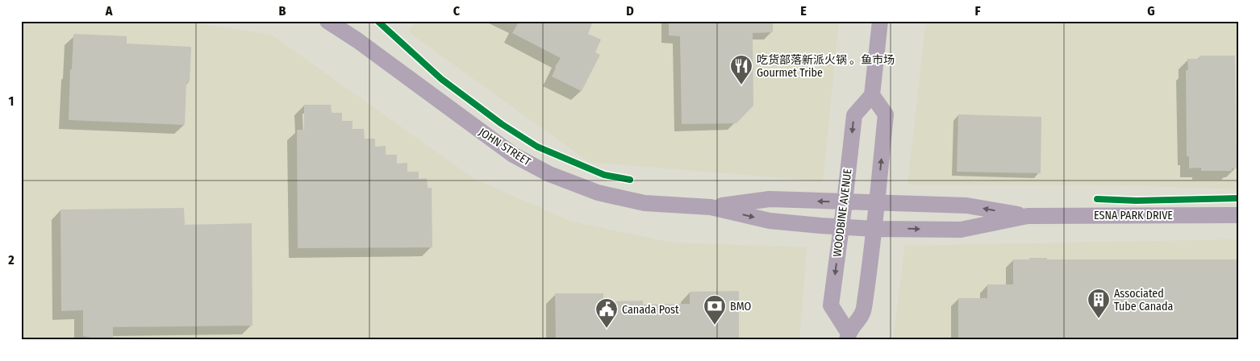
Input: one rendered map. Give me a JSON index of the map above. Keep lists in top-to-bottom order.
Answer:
{
  "streets": {
    "main road": ["JOHN STREET", "WOODBINE AVENUE", "ESNA PARK DRIVE"]
  },
  "crossings": [
    ["JOHN STREET", "WOODBINE AVENUE"],
    ["JOHN STREET", "ESNA PARK DRIVE"],
    ["WOODBINE AVENUE", "ESNA PARK DRIVE"]
  ],
  "places": {
    "restaurant": ["吃货部落新派火锅 。鱼市场 Gourmet Tribe"],
    "building": ["Associated Tube Canada"],
    "bank": ["BMO"],
    "public building": ["Canada Post"]
  },
  "grid": {
    "columns": [
      "A",
      "B",
      "C",
      "D",
      "E",
      "F",
      "G"
    ],
    "rows": ["1", "2"]
  }
}
